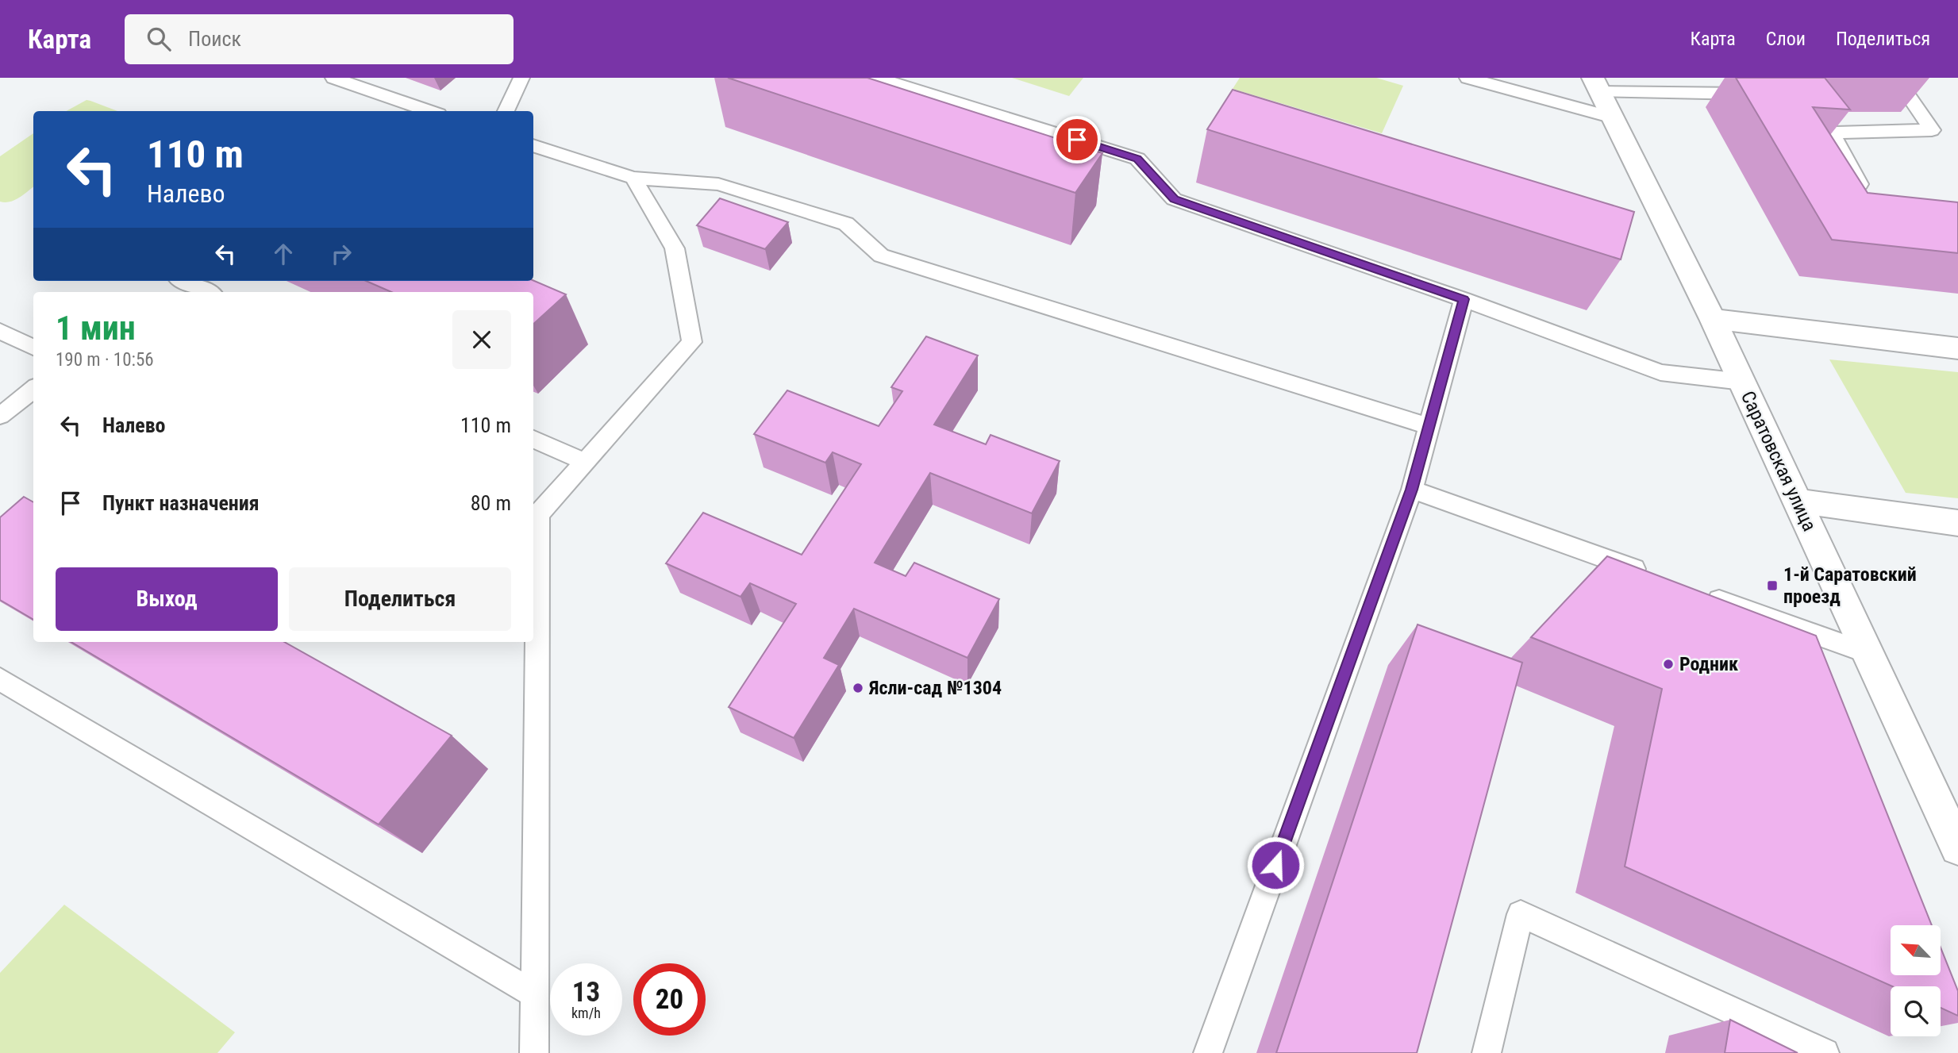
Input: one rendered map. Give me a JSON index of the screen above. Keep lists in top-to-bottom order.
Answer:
{
  "streets": {
    "street": ["Саратовская улица"]
  },
  "places": {
    "transit": ["1-й Саратовский проезд"],
    "other": ["Родник", "Ясли-сад №1304"]
  },
  "north": "top left",
  "page": {
    "header": "Карта",
    "search": "Поиск",
    "nav": ["Карта", "Слои", "Поделиться"],
    "turn": ["110 m", "Налево"],
    "heading": ["1 мин", "190 m · 10:56"],
    "list": [
      {
        "name": "Налево",
        "value": "110 m"
      },
      {
        "name": "Пункт назначения",
        "value": "80 m"
      }
    ],
    "buttons": ["Выход", "Поделиться"],
    "speed": "13 km/h",
    "limit": "20"
  }
}
